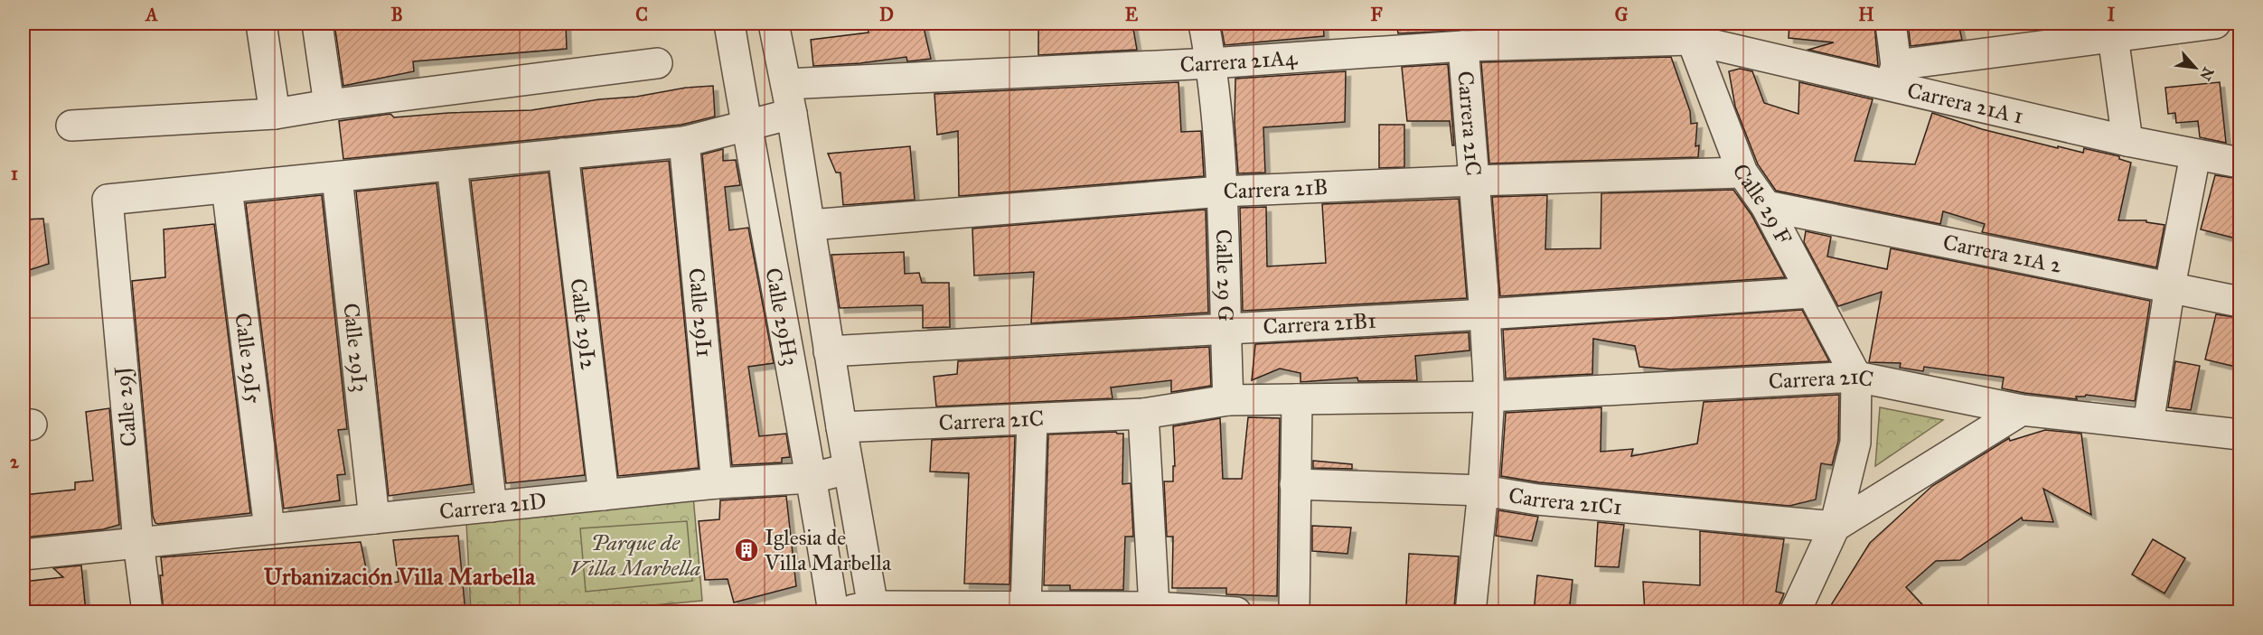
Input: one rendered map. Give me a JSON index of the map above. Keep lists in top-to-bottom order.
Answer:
{
  "streets": {
    "street": [
      "Carrera 21A4",
      "Carrera 21A 1",
      "Carrera 21C",
      "Carrera 21B",
      "Calle 29 F",
      "Carrera 21A 2",
      "Calle 29 G",
      "Calle 29I1",
      "Calle 29H3",
      "Carrera 21B1",
      "Calle 29I2",
      "Calle 29I3",
      "Calle 29I5",
      "Calle 29J",
      "Carrera 21C1",
      "Carrera 21D"
    ]
  },
  "crossings": [
    ["Carrera 21A4", "Carrera 21A 1"],
    ["Carrera 21A4", "Carrera 21C"],
    ["Carrera 21A4", "Calle 29 F"],
    ["Carrera 21A4", "Calle 29 G"],
    ["Carrera 21A4", "Calle 29H3"],
    ["Carrera 21A 1", "Calle 29 F"],
    ["Carrera 21C", "Carrera 21B"],
    ["Carrera 21C", "Calle 29 F"],
    ["Carrera 21C", "Calle 29 G"],
    ["Carrera 21C", "Calle 29H3"],
    ["Carrera 21C", "Carrera 21B1"],
    ["Carrera 21C", "Carrera 21C1"],
    ["Carrera 21B", "Calle 29 F"],
    ["Carrera 21B", "Calle 29 G"],
    ["Carrera 21B", "Calle 29H3"],
    ["Calle 29 F", "Carrera 21A 2"],
    ["Calle 29 F", "Carrera 21B1"],
    ["Calle 29 G", "Carrera 21B1"],
    ["Calle 29I1", "Carrera 21D"],
    ["Calle 29H3", "Carrera 21B1"],
    ["Calle 29H3", "Carrera 21D"],
    ["Calle 29I2", "Carrera 21D"],
    ["Calle 29I3", "Carrera 21D"],
    ["Calle 29I5", "Calle 29J"],
    ["Calle 29I5", "Carrera 21D"],
    ["Calle 29J", "Carrera 21D"]
  ],
  "districts": ["Urbanización Villa Marbella"],
  "parks": ["Parque de Villa Marbella"],
  "places": {
    "building": ["Iglesia de Villa Marbella"]
  },
  "north": "bottom right",
  "grid": {
    "columns": [
      "A",
      "B",
      "C",
      "D",
      "E",
      "F",
      "G",
      "H",
      "I"
    ],
    "rows": ["1", "2"]
  }
}
